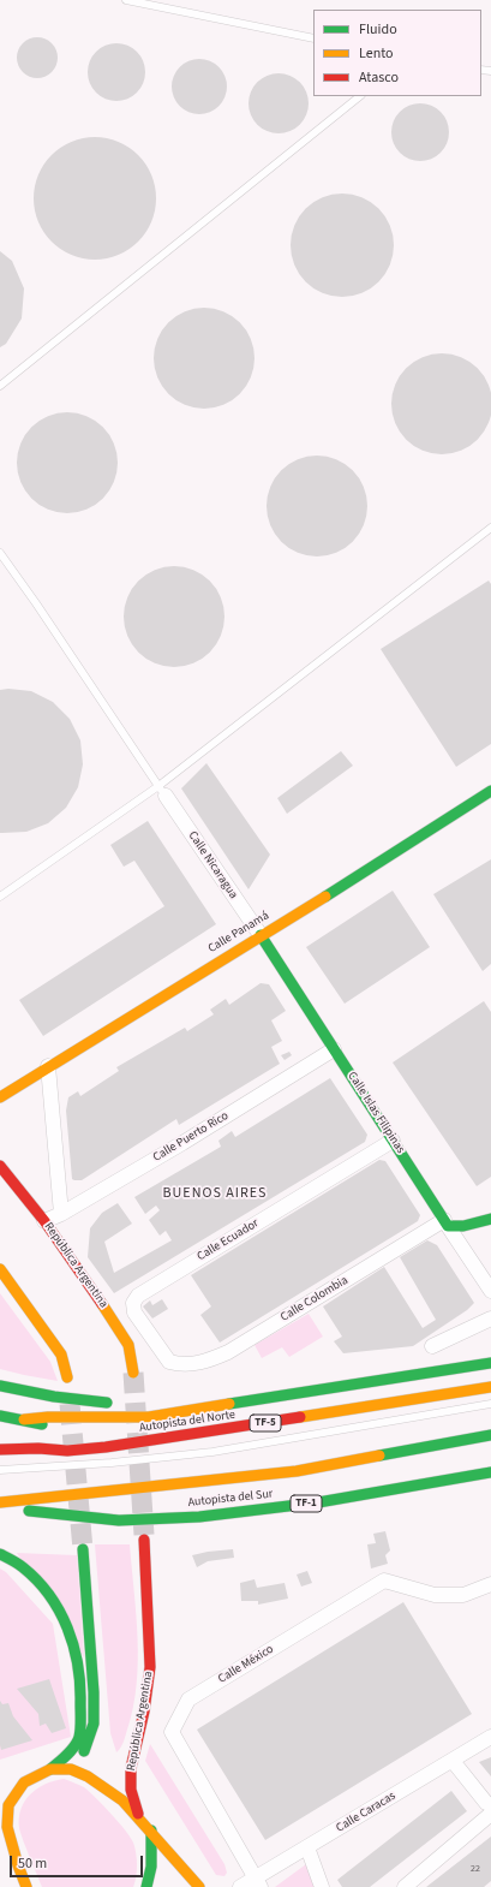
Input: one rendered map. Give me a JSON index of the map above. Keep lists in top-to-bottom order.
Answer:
{
  "streets": {
    "main road": [
      "Calle Panamá",
      "Calle Islas Filipinas",
      "República Argentina",
      "Autopista del Norte",
      "TF-5",
      "Autopista del Sur",
      "TF-1"
    ],
    "street": [
      "Calle Nicaragua",
      "Calle Puerto Rico",
      "Calle Ecuador",
      "Calle Colombia",
      "Calle México",
      "Calle Caracas"
    ]
  },
  "crossings": [
    ["Calle Nicaragua", "Calle Panamá"],
    ["Calle Nicaragua", "Calle Islas Filipinas"],
    ["Calle Panamá", "Calle Islas Filipinas"],
    ["Calle Panamá", "República Argentina"],
    ["Calle Islas Filipinas", "Calle Puerto Rico"],
    ["Calle Islas Filipinas", "Calle Ecuador"],
    ["Calle Islas Filipinas", "Calle Colombia"],
    ["Calle Puerto Rico", "República Argentina"],
    ["Calle Ecuador", "Calle Colombia"],
    ["Calle México", "Calle Caracas"]
  ],
  "districts": ["BUENOS AIRES"],
  "house_numbers": ["22"],
  "legend": ["Fluido", "Lento", "Atasco"],
  "scale_bar": "50 m"
}
